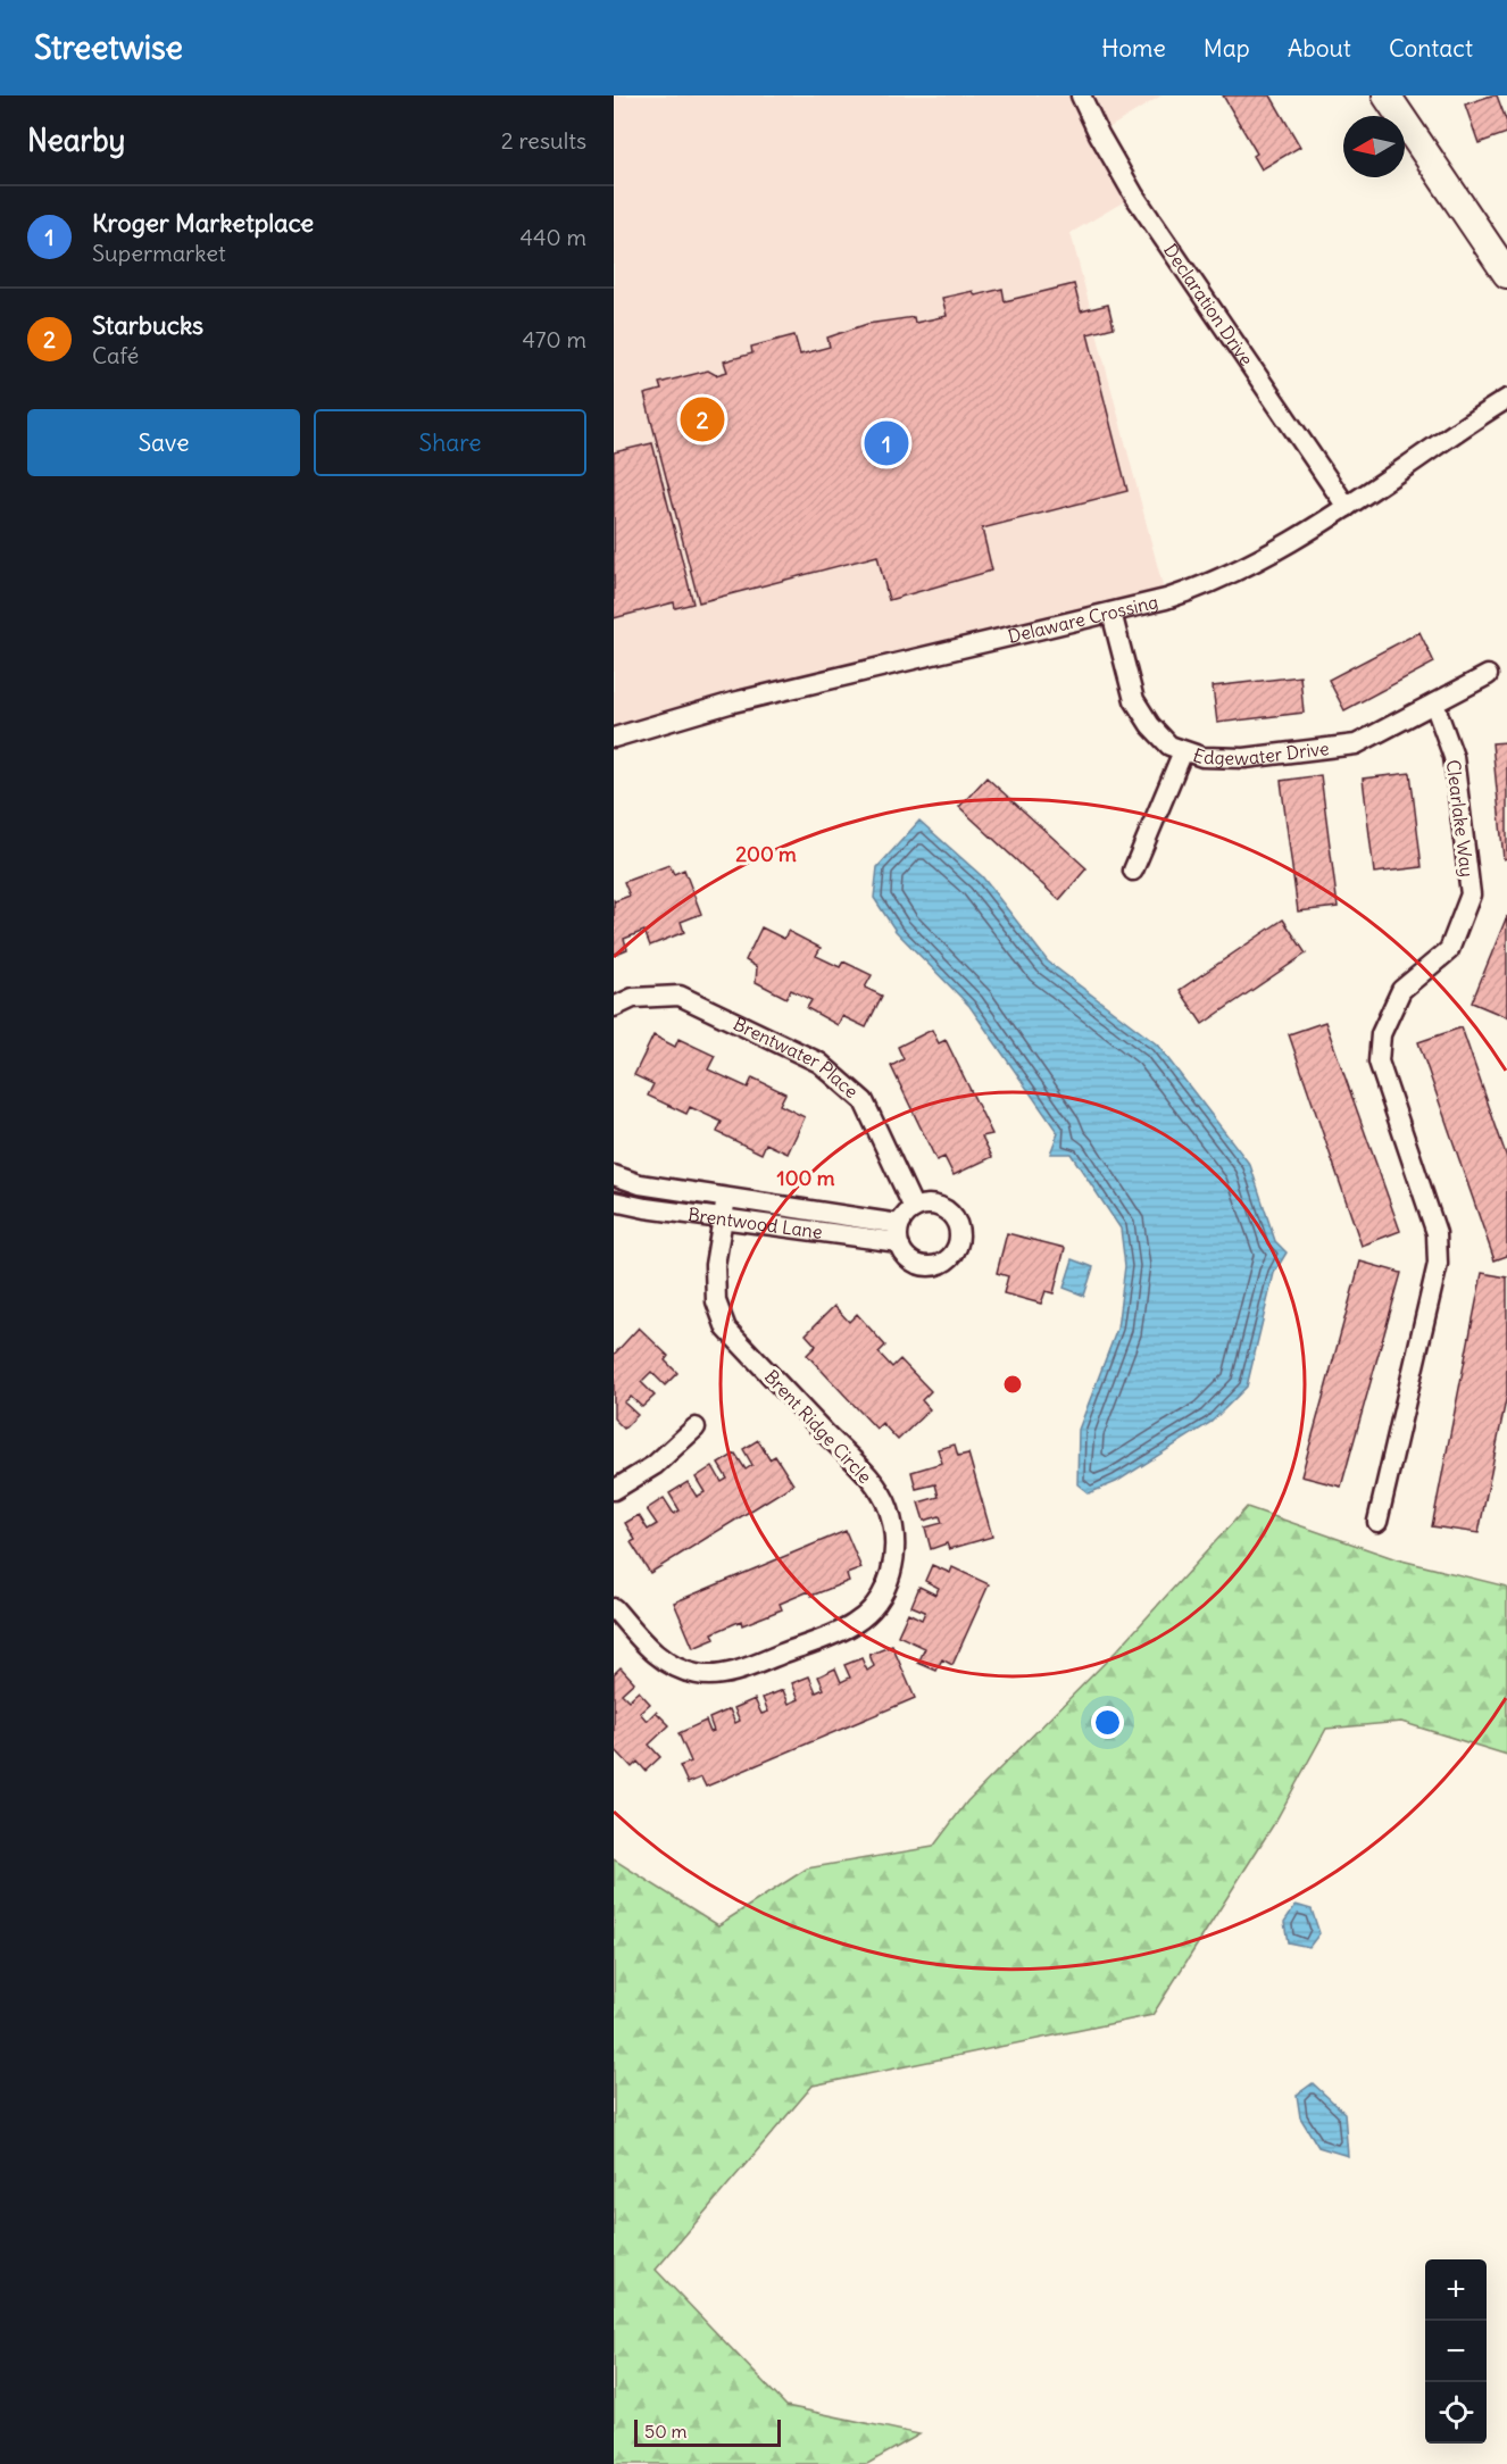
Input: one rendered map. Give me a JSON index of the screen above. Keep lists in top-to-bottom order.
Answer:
{
  "streets": {
    "street": [
      "Declaration Drive",
      "Delaware Crossing",
      "Edgewater Drive",
      "Clearlake Way",
      "Brentwater Place",
      "Brentwood Lane",
      "Brent Ridge Circle"
    ]
  },
  "crossings": [
    ["Declaration Drive", "Delaware Crossing"],
    ["Delaware Crossing", "Edgewater Drive"],
    ["Edgewater Drive", "Clearlake Way"],
    ["Brentwater Place", "Brentwood Lane"],
    ["Brentwood Lane", "Brent Ridge Circle"]
  ],
  "scale_bar": "50 m",
  "north": "left",
  "page": {
    "header": "Streetwise",
    "nav": [
      "Home",
      "Map",
      "About",
      "Contact"
    ],
    "heading": ["Nearby", "2 results"],
    "list": [
      {
        "mark": "1",
        "name": "Kroger Marketplace",
        "note": "Supermarket",
        "value": "440 m"
      },
      {
        "mark": "2",
        "name": "Starbucks",
        "note": "Café",
        "value": "470 m"
      }
    ],
    "buttons": ["Save", "Share"],
    "pins": ["2", "1"],
    "map_buttons": ["+", "−"],
    "scale": "50 m"
  },
  "rings": ["200 m", "100 m"]
}
